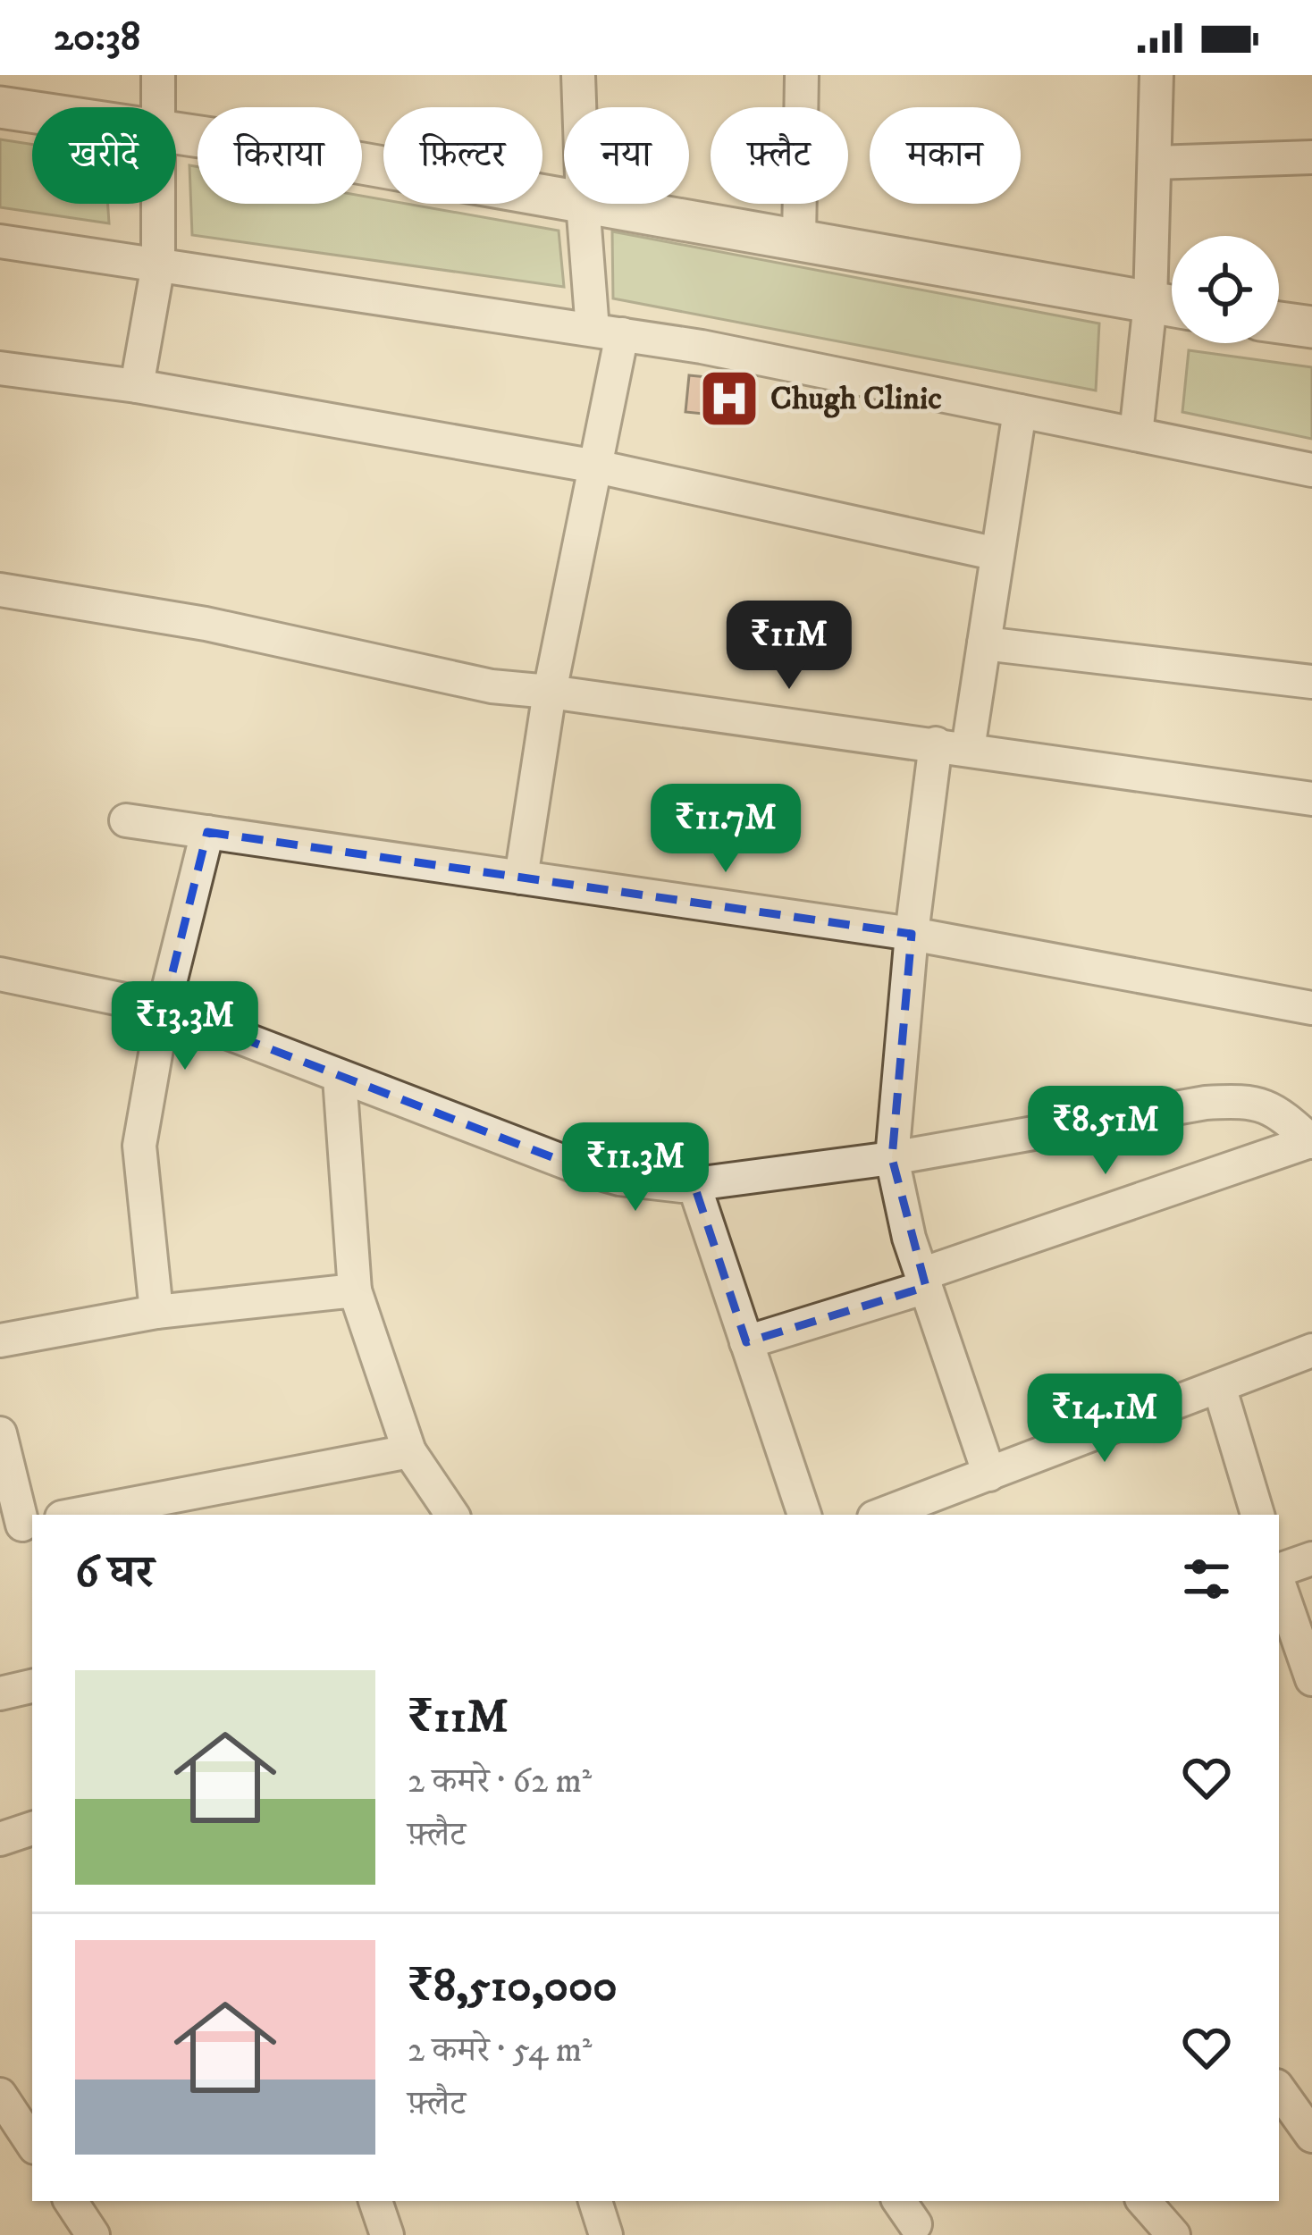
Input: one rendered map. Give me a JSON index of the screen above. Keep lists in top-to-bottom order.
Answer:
{
  "places": {
    "hospital": ["Chugh Clinic"]
  },
  "page": {
    "status": "20:38",
    "chip": [
      "खरीदें",
      "किराया",
      "फ़िल्टर",
      "नया",
      "फ़्लैट",
      "मकान"
    ],
    "price": [
      "₹11M",
      "₹11.7M",
      "₹13.3M",
      "₹8.51M",
      "₹11.3M",
      "₹14.1M"
    ],
    "heading": "6 घर",
    "list": [
      {
        "name": "₹11M",
        "note": "2 कमरे · 62 m² · फ़्लैट"
      },
      {
        "name": "₹8,510,000",
        "note": "2 कमरे · 54 m² · फ़्लैट"
      }
    ]
  }
}
